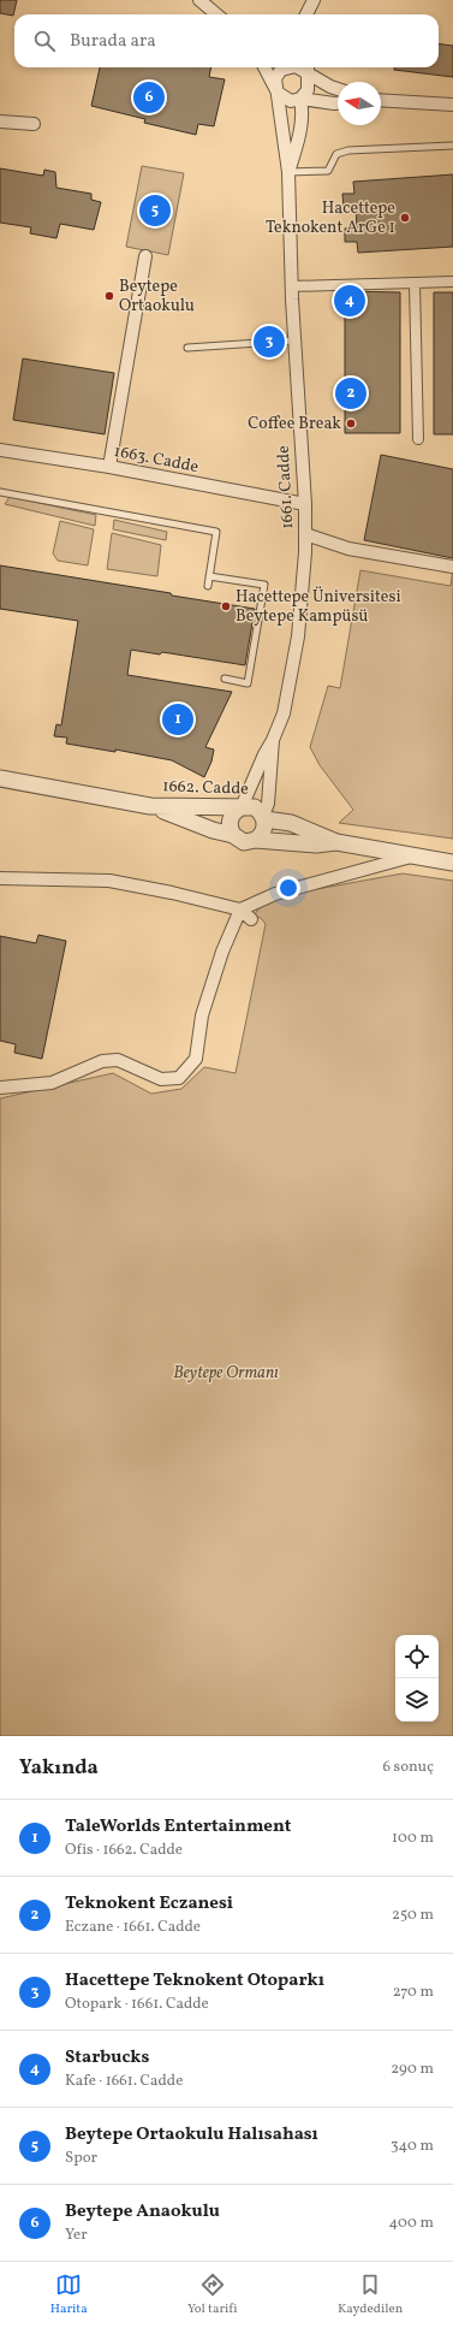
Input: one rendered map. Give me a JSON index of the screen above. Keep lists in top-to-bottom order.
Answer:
{
  "streets": {
    "street": ["1663. Cadde", "1661. Cadde", "1662. Cadde"]
  },
  "crossings": [
    ["1663. Cadde", "1661. Cadde"],
    ["1661. Cadde", "1662. Cadde"]
  ],
  "parks": ["Beytepe Ormanı"],
  "places": [
    "Hacettepe Teknokent ArGe 1",
    "Beytepe Ortaokulu",
    "Coffee Break",
    "Hacettepe Üniversitesi Beytepe Kampüsü"
  ],
  "north": "left",
  "page": {
    "search": "Burada ara",
    "pins": [
      "6",
      "5",
      "4",
      "3",
      "2",
      "1"
    ],
    "heading": ["Yakında", "6 sonuç"],
    "list": [
      {
        "mark": "1",
        "name": "TaleWorlds Entertainment",
        "note": "Ofis · 1662. Cadde",
        "value": "100 m"
      },
      {
        "mark": "2",
        "name": "Teknokent Eczanesi",
        "note": "Eczane · 1661. Cadde",
        "value": "250 m"
      },
      {
        "mark": "3",
        "name": "Hacettepe Teknokent Otoparkı",
        "note": "Otopark · 1661. Cadde",
        "value": "270 m"
      },
      {
        "mark": "4",
        "name": "Starbucks",
        "note": "Kafe · 1661. Cadde",
        "value": "290 m"
      },
      {
        "mark": "5",
        "name": "Beytepe Ortaokulu Halısahası",
        "note": "Spor",
        "value": "340 m"
      },
      {
        "mark": "6",
        "name": "Beytepe Anaokulu",
        "note": "Yer",
        "value": "400 m"
      }
    ],
    "nav": ["Harita", "Yol tarifi", "Kaydedilen"]
  }
}
